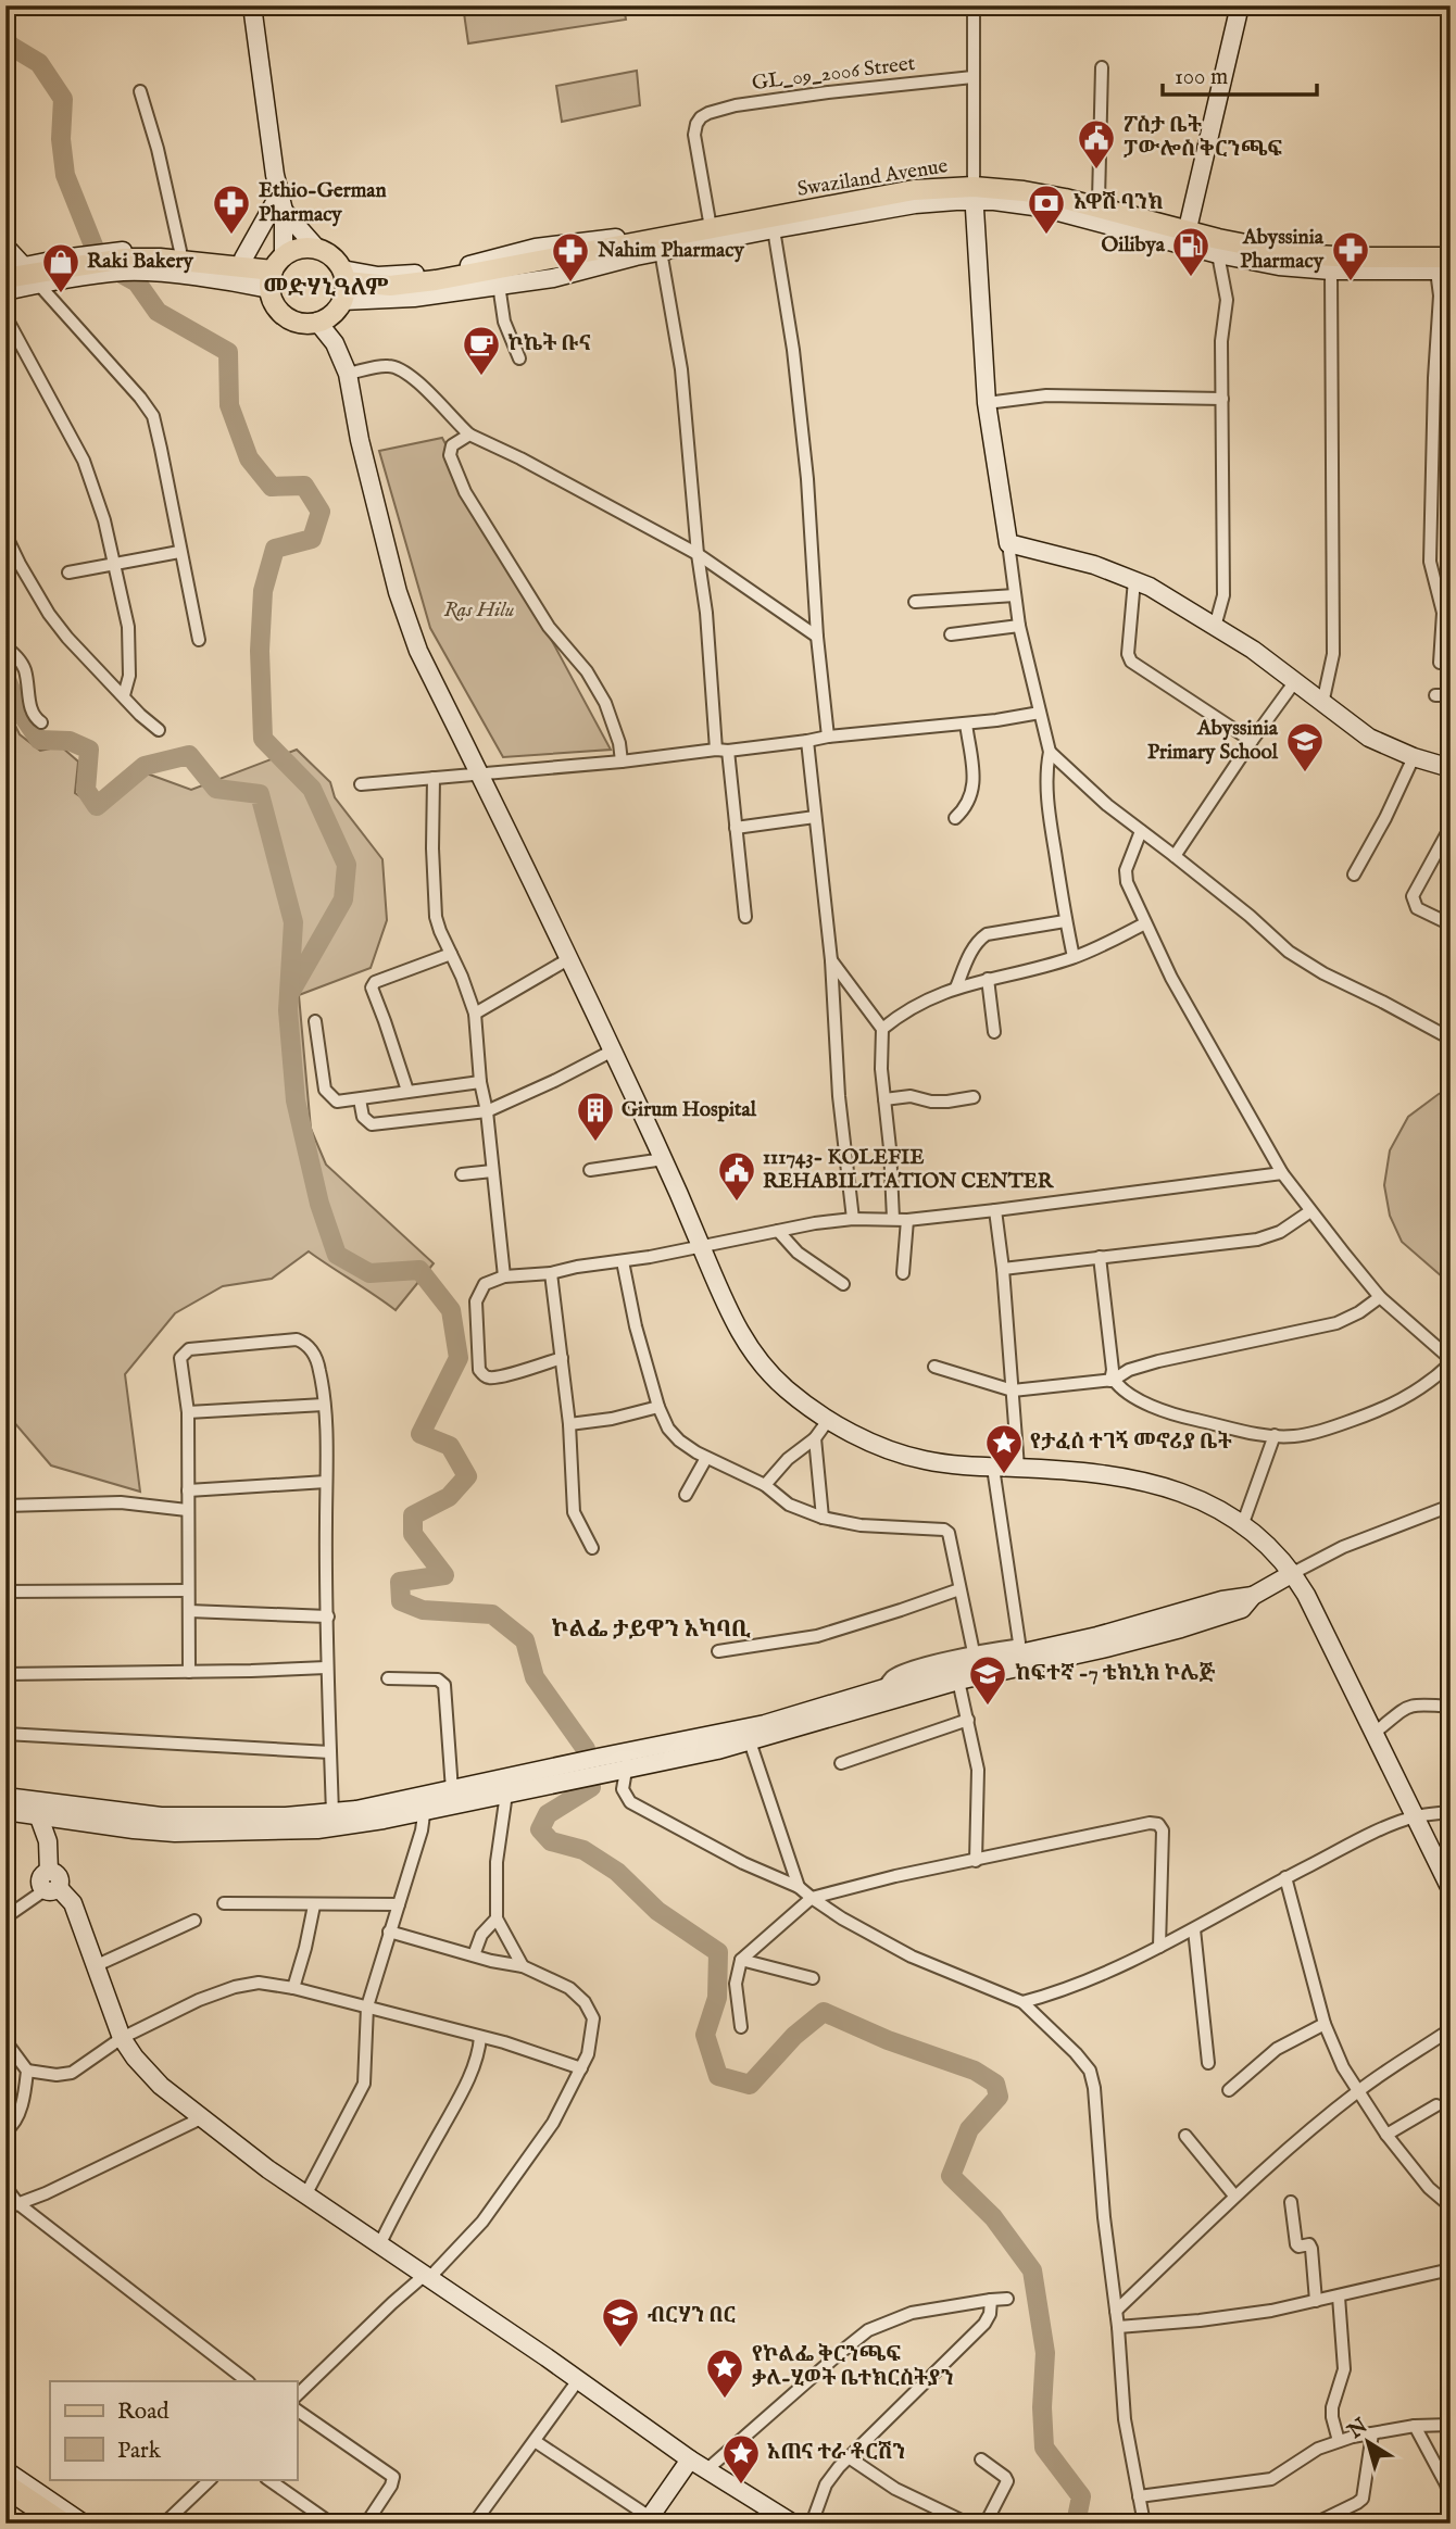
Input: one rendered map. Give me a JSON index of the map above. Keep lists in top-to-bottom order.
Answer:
{
  "streets": {
    "main road": ["Swaziland Avenue"],
    "street": ["GL_09_2006 Street"]
  },
  "districts": ["መድሃኒዓለም", "ኮልፌ ታይዋን አካባቢ"],
  "parks": ["Ras Hilu"],
  "places": {
    "public building": ["ፖስታ ቤት ፓውሎስ ቅርንጫፍ", "111743- KOLEFIE REHABILITATION CENTER"],
    "pharmacy": ["Ethio-German Pharmacy", "Abyssinia Pharmacy", "Nahim Pharmacy"],
    "bank": ["አዋሽ ባንክ"],
    "fuel station": ["Oilibya"],
    "shop": ["Raki Bakery"],
    "cafe": ["ኮኬት ቡና"],
    "school or university": ["Abyssinia Primary School", "ከፍተኛ -7 ቴክኒክ ኮሌጅ", "ብርሃን በር"],
    "building": ["Girum Hospital"],
    "place": ["የታፈሰ ተገኝ መኖሪያ ቤት", "የኮልፌ ቅርንጫፍ ቃለ-ሂወት ቤተክርስትያን", "አጠና ተራ ቶርሽን"]
  },
  "legend": ["Road", "Park"],
  "scale_bar": "100 m",
  "north": "top left"
}
